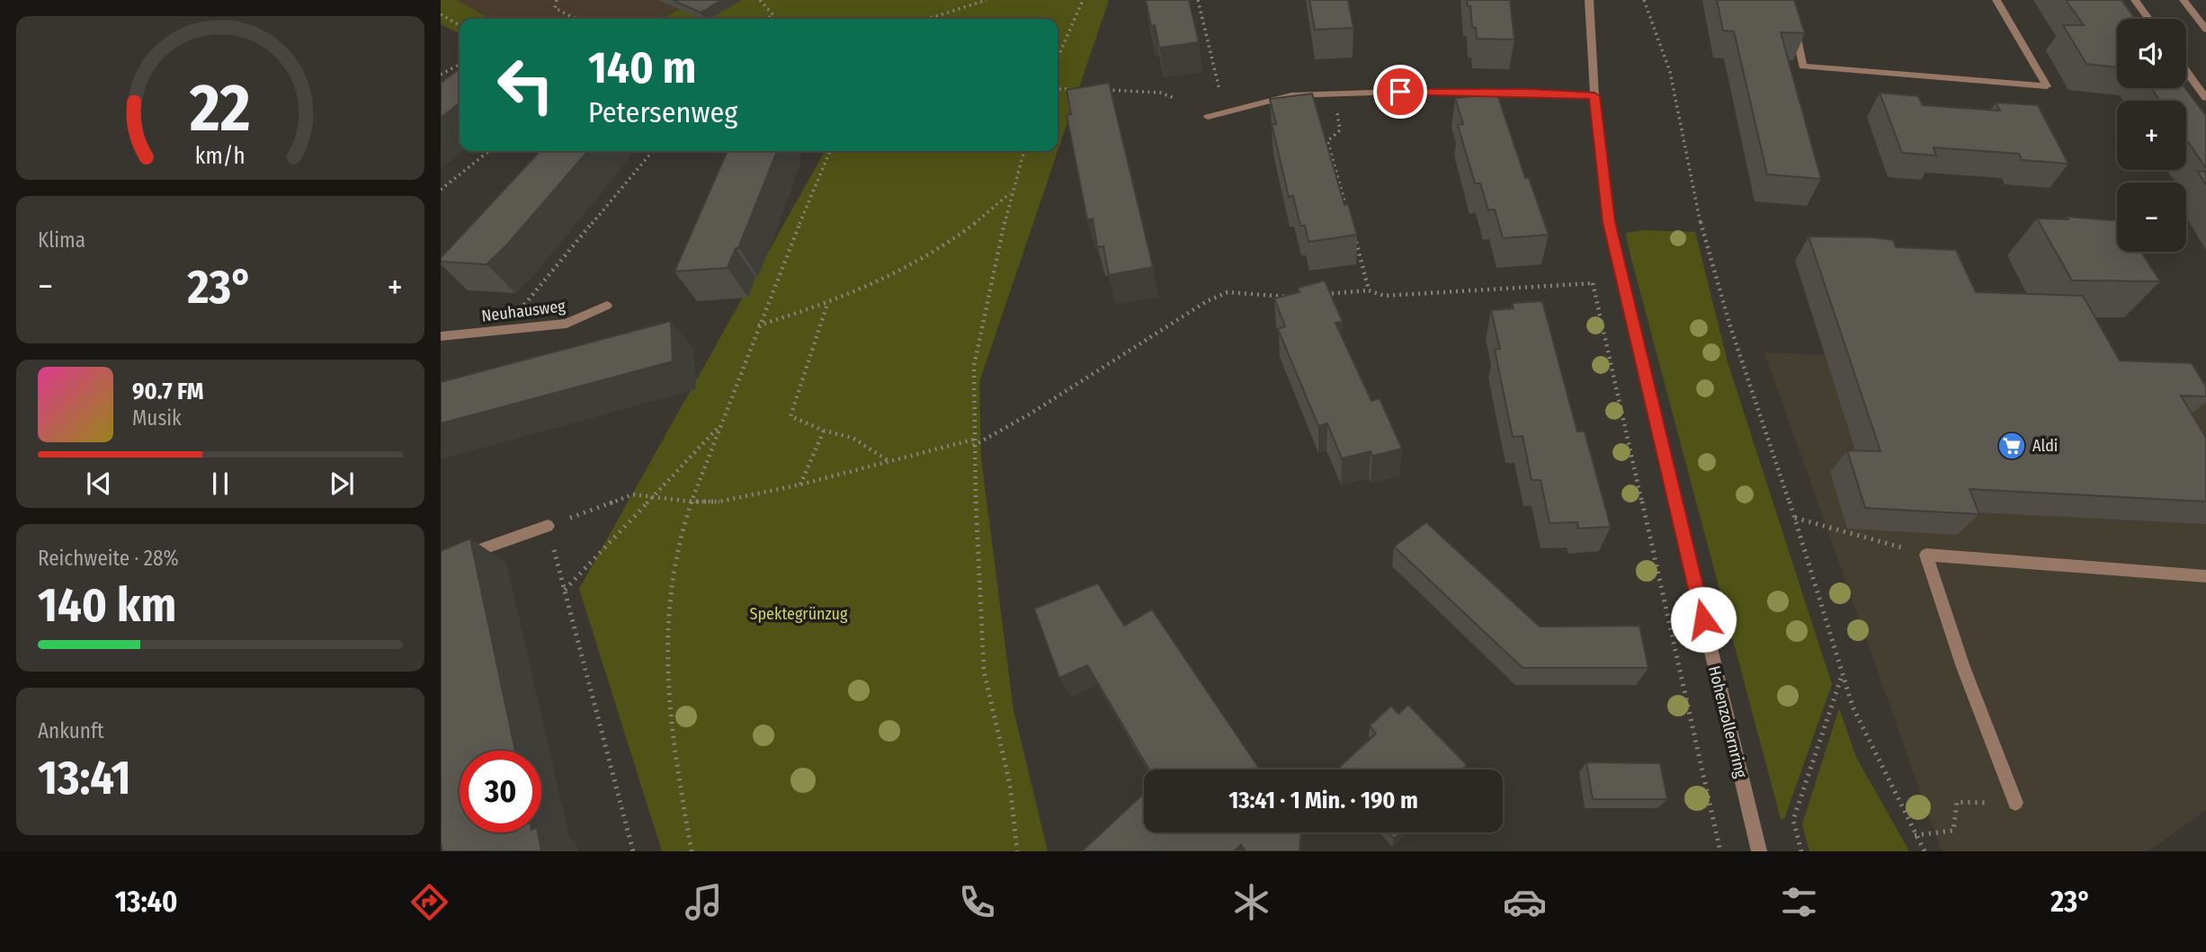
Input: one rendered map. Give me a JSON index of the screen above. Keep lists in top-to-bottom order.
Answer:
{
  "streets": {
    "street": ["Neuhausweg", "Hohenzollernring"]
  },
  "parks": ["Spektegrünzug"],
  "places": {
    "supermarket": ["Aldi"]
  },
  "page": {
    "map_buttons": ["+", "−"],
    "turn": ["140 m", "Petersenweg"],
    "tile": [
      "Klima",
      ["Reichweite · 28%", "140 km"],
      ["Ankunft", "13:41"]
    ],
    "heat": ["−", "23°", "+"],
    "song": ["90.7 FM", "Musik"],
    "limit": "30",
    "trip": "13:41 · 1 Min. · 190 m",
    "tabs": ["13:40", "23°"],
    "gauge": ["22", "km/h"]
  }
}
